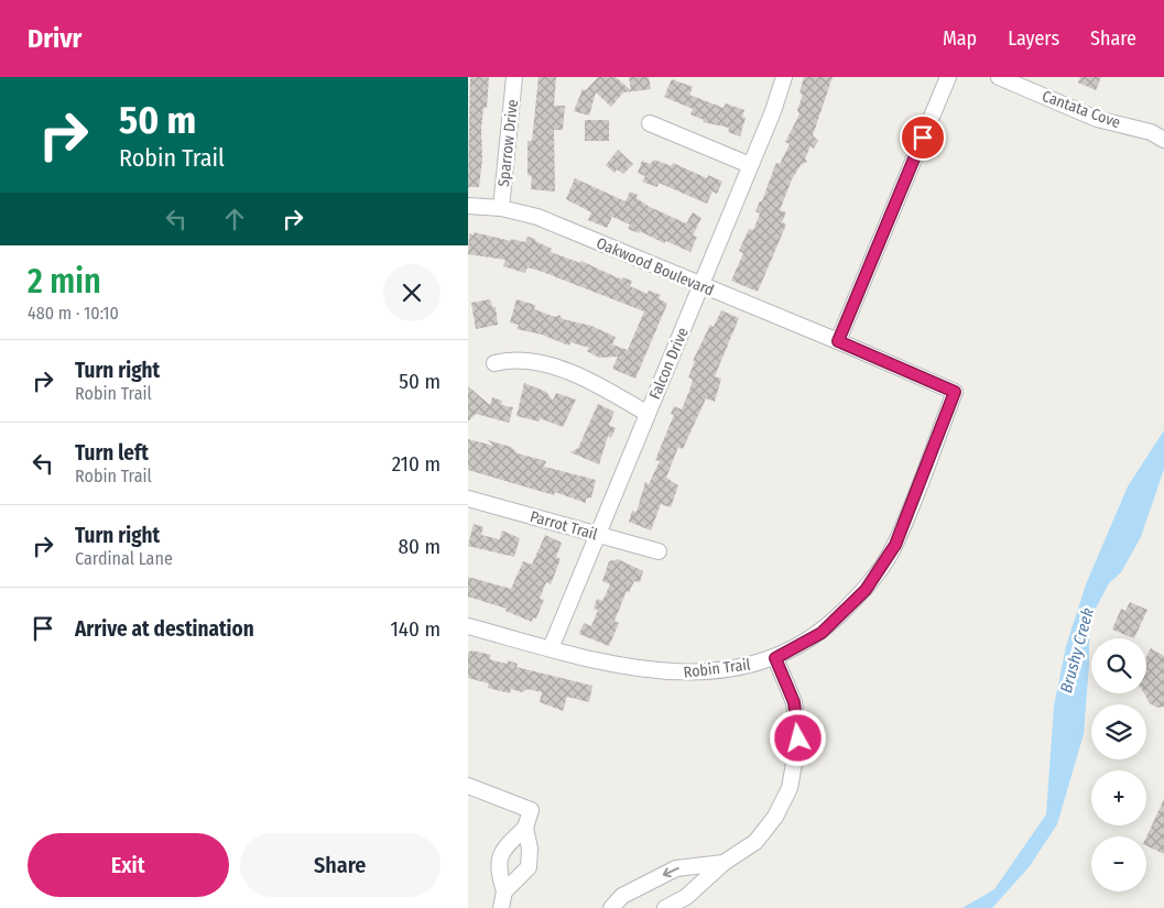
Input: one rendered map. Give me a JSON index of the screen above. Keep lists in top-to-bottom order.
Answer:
{
  "streets": {
    "street": [
      "Cantata Cove",
      "Sparrow Drive",
      "Oakwood Boulevard",
      "Falcon Drive",
      "Parrot Trail",
      "Robin Trail"
    ]
  },
  "crossings": [
    ["Sparrow Drive", "Oakwood Boulevard"],
    ["Oakwood Boulevard", "Falcon Drive"],
    ["Oakwood Boulevard", "Robin Trail"],
    ["Falcon Drive", "Parrot Trail"],
    ["Falcon Drive", "Robin Trail"]
  ],
  "water": ["Brushy Creek"],
  "page": {
    "header": "Drivr",
    "nav": ["Map", "Layers", "Share"],
    "turn": ["50 m", "Robin Trail"],
    "heading": ["2 min", "480 m · 10:10"],
    "list": [
      {
        "name": "Turn right",
        "note": "Robin Trail",
        "value": "50 m"
      },
      {
        "name": "Turn left",
        "note": "Robin Trail",
        "value": "210 m"
      },
      {
        "name": "Turn right",
        "note": "Cardinal Lane",
        "value": "80 m"
      },
      {
        "name": "Arrive at destination",
        "value": "140 m"
      }
    ],
    "map_buttons": ["+", "−"],
    "buttons": ["Exit", "Share"]
  }
}
